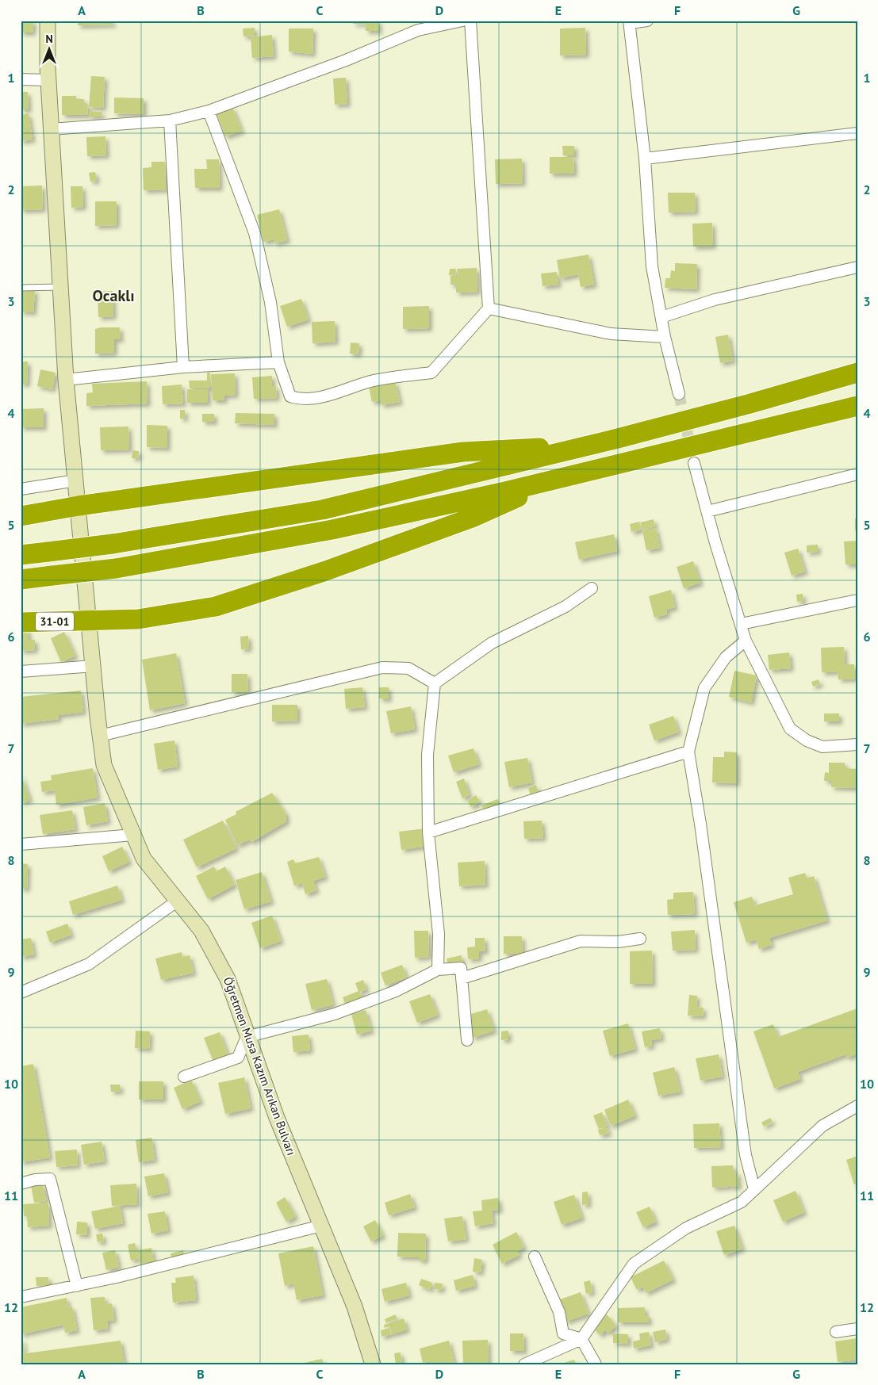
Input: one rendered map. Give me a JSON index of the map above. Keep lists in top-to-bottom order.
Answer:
{
  "streets": {
    "highway": ["31-01"],
    "street": ["Öğretmen Musa Kazım Arıkan Bulvarı"]
  },
  "crossings": [
    ["31-01", "Öğretmen Musa Kazım Arıkan Bulvarı"]
  ],
  "districts": ["Ocaklı"],
  "north": "top",
  "grid": {
    "columns": [
      "A",
      "B",
      "C",
      "D",
      "E",
      "F",
      "G"
    ],
    "rows": [
      "1",
      "2",
      "3",
      "4",
      "5",
      "6",
      "7",
      "8",
      "9",
      "10",
      "11",
      "12"
    ]
  }
}
